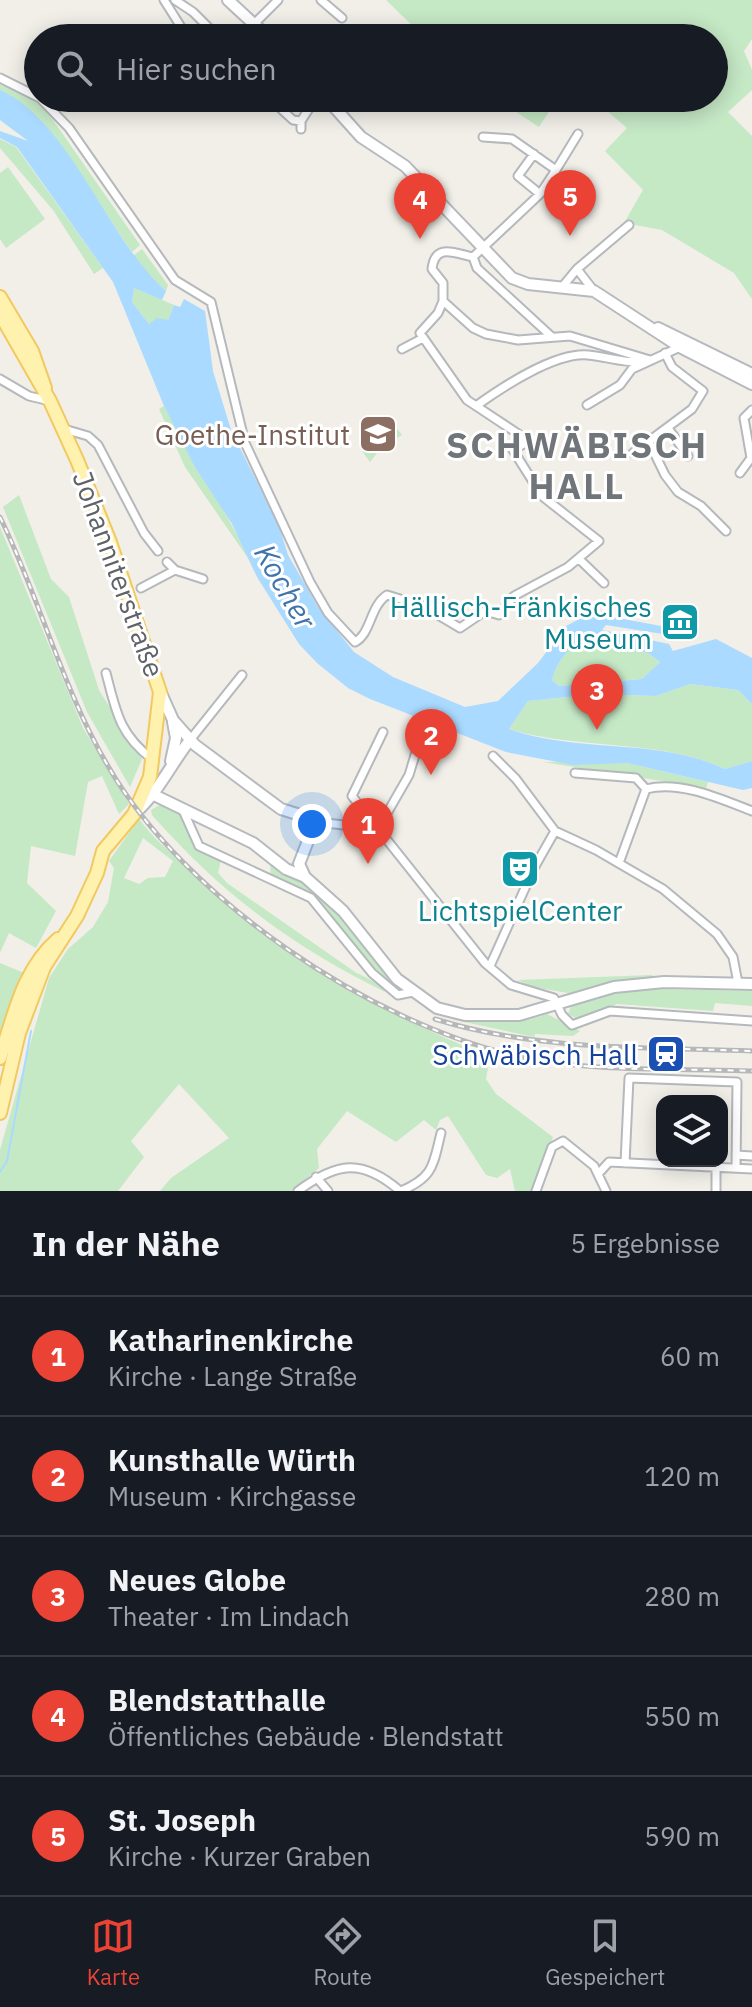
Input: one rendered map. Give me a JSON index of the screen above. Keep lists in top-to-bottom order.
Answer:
{
  "streets": {
    "main road": ["Johanniterstraße"]
  },
  "districts": ["SCHWÄBISCH HALL"],
  "water": ["Kocher"],
  "places": {
    "school or university": ["Goethe-Institut"],
    "museum": ["Hällisch-Fränkisches Museum"],
    "theatre": ["LichtspielCenter"],
    "station": ["Schwäbisch Hall"]
  },
  "page": {
    "search": "Hier suchen",
    "pins": [
      "5",
      "4",
      "3",
      "2",
      "1"
    ],
    "heading": ["In der Nähe", "5 Ergebnisse"],
    "list": [
      {
        "mark": "1",
        "name": "Katharinenkirche",
        "note": "Kirche · Lange Straße",
        "value": "60 m"
      },
      {
        "mark": "2",
        "name": "Kunsthalle Würth",
        "note": "Museum · Kirchgasse",
        "value": "120 m"
      },
      {
        "mark": "3",
        "name": "Neues Globe",
        "note": "Theater · Im Lindach",
        "value": "280 m"
      },
      {
        "mark": "4",
        "name": "Blendstatthalle",
        "note": "Öffentliches Gebäude · Blendstatt",
        "value": "550 m"
      },
      {
        "mark": "5",
        "name": "St. Joseph",
        "note": "Kirche · Kurzer Graben",
        "value": "590 m"
      }
    ],
    "nav": ["Karte", "Route", "Gespeichert"]
  }
}
